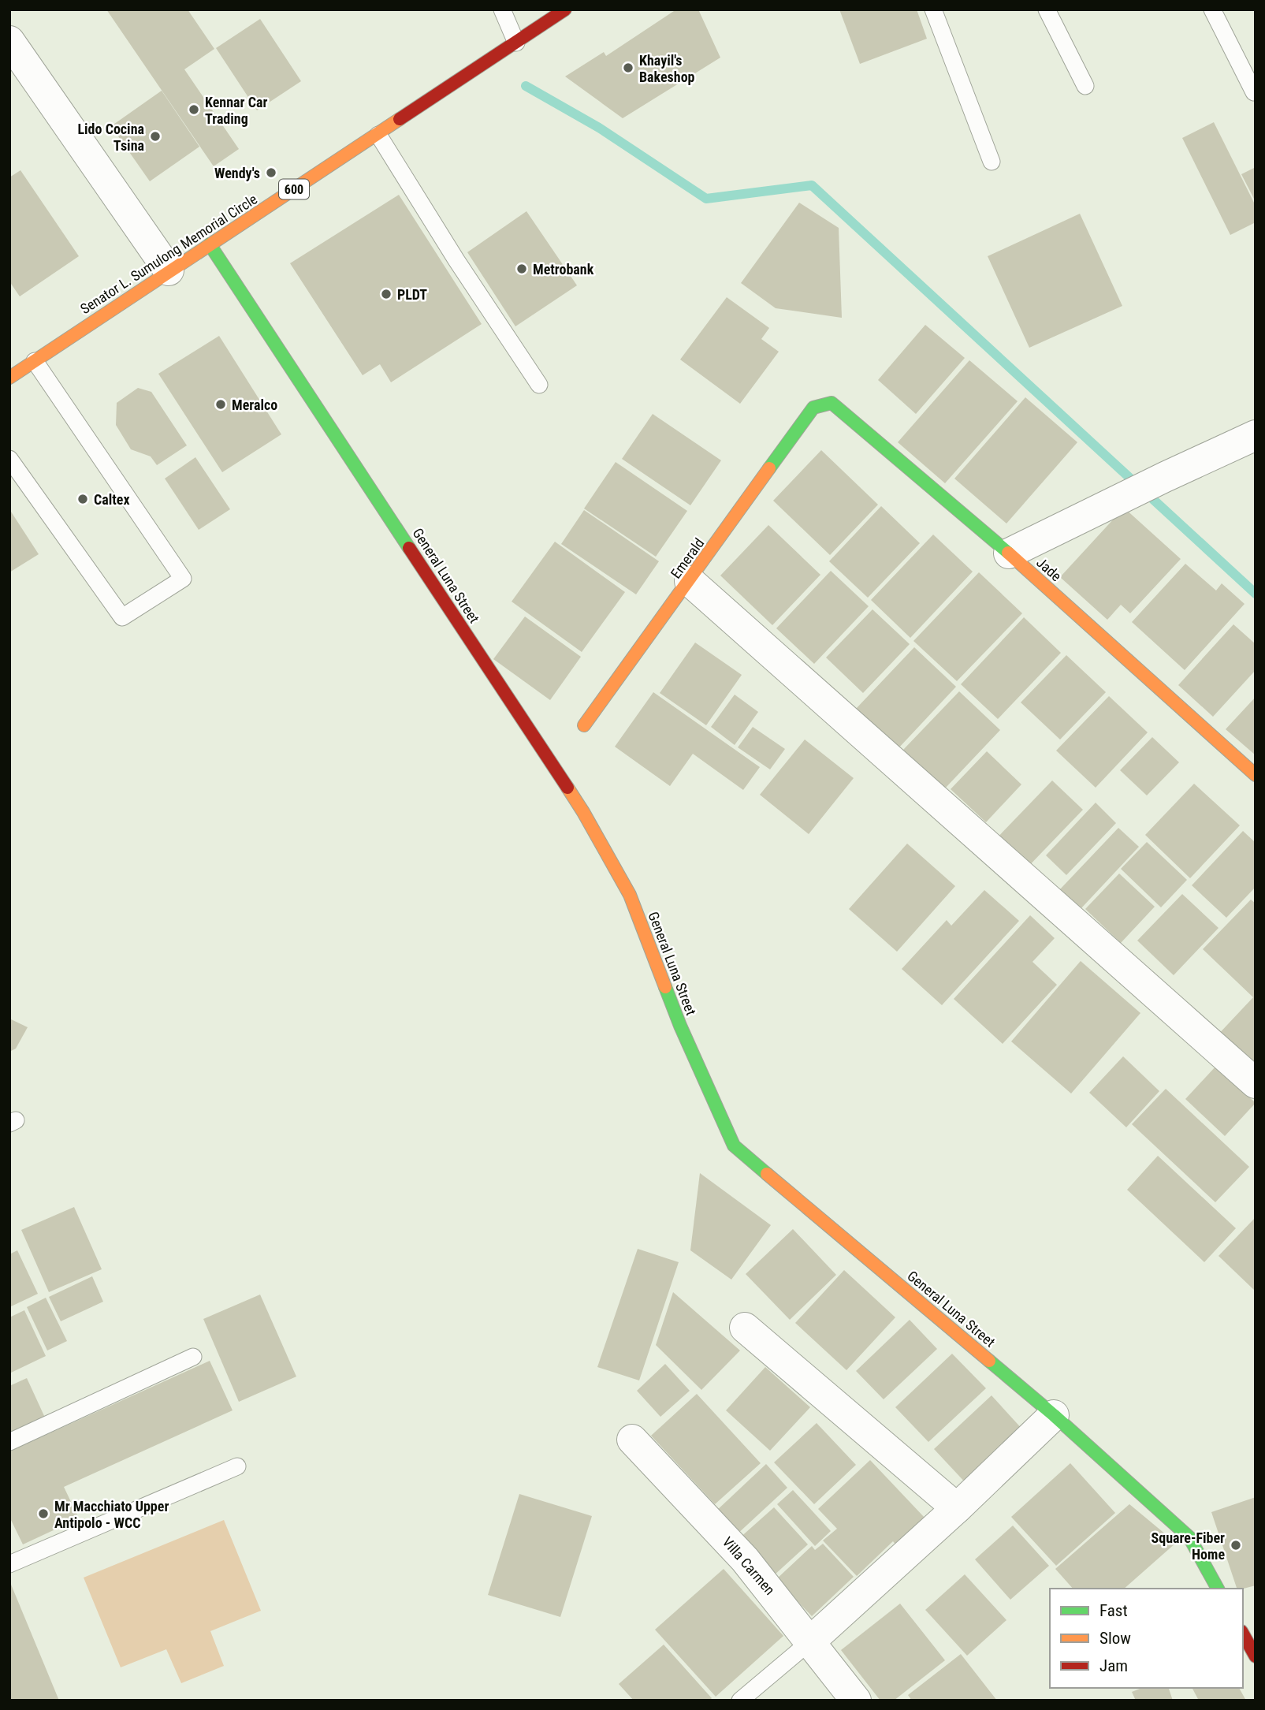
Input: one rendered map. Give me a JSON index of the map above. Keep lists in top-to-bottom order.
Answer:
{
  "streets": {
    "street": [
      "600",
      "Senator L. Sumulong Memorial Circle",
      "Emerald",
      "Jade",
      "General Luna Street",
      "Villa Carmen"
    ]
  },
  "crossings": [
    ["Senator L. Sumulong Memorial Circle", "General Luna Street"],
    ["Emerald", "Jade"]
  ],
  "places": [
    "Khayil's Bakeshop",
    "Kennar Car Trading",
    "Lido Cocina Tsina",
    "Wendy's",
    "Metrobank",
    "PLDT",
    "Meralco",
    "Caltex",
    "Mr Macchiato Upper Antipolo - WCC",
    "Square-Fiber Home"
  ],
  "legend": ["Fast", "Slow", "Jam"]
}
